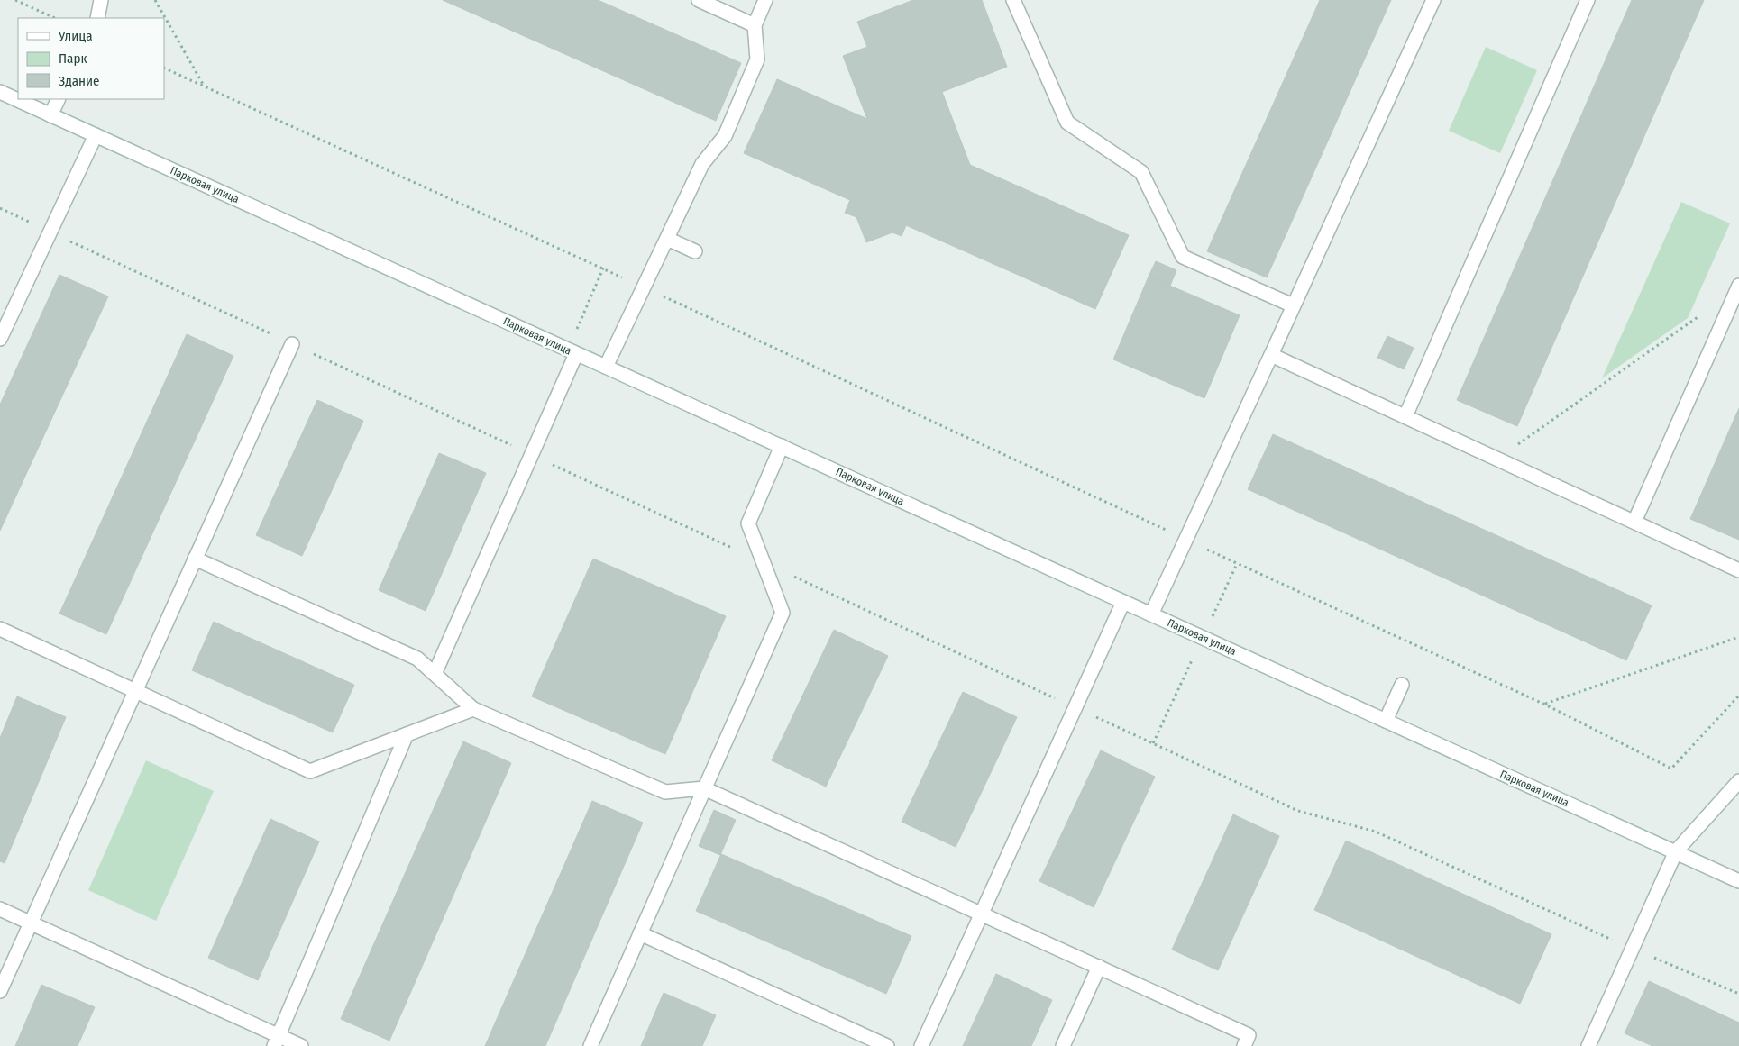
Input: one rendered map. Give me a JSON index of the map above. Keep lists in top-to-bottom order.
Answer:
{
  "streets": {
    "main road": ["Парковая улица"]
  },
  "legend": ["Улица", "Парк", "Здание"]
}
